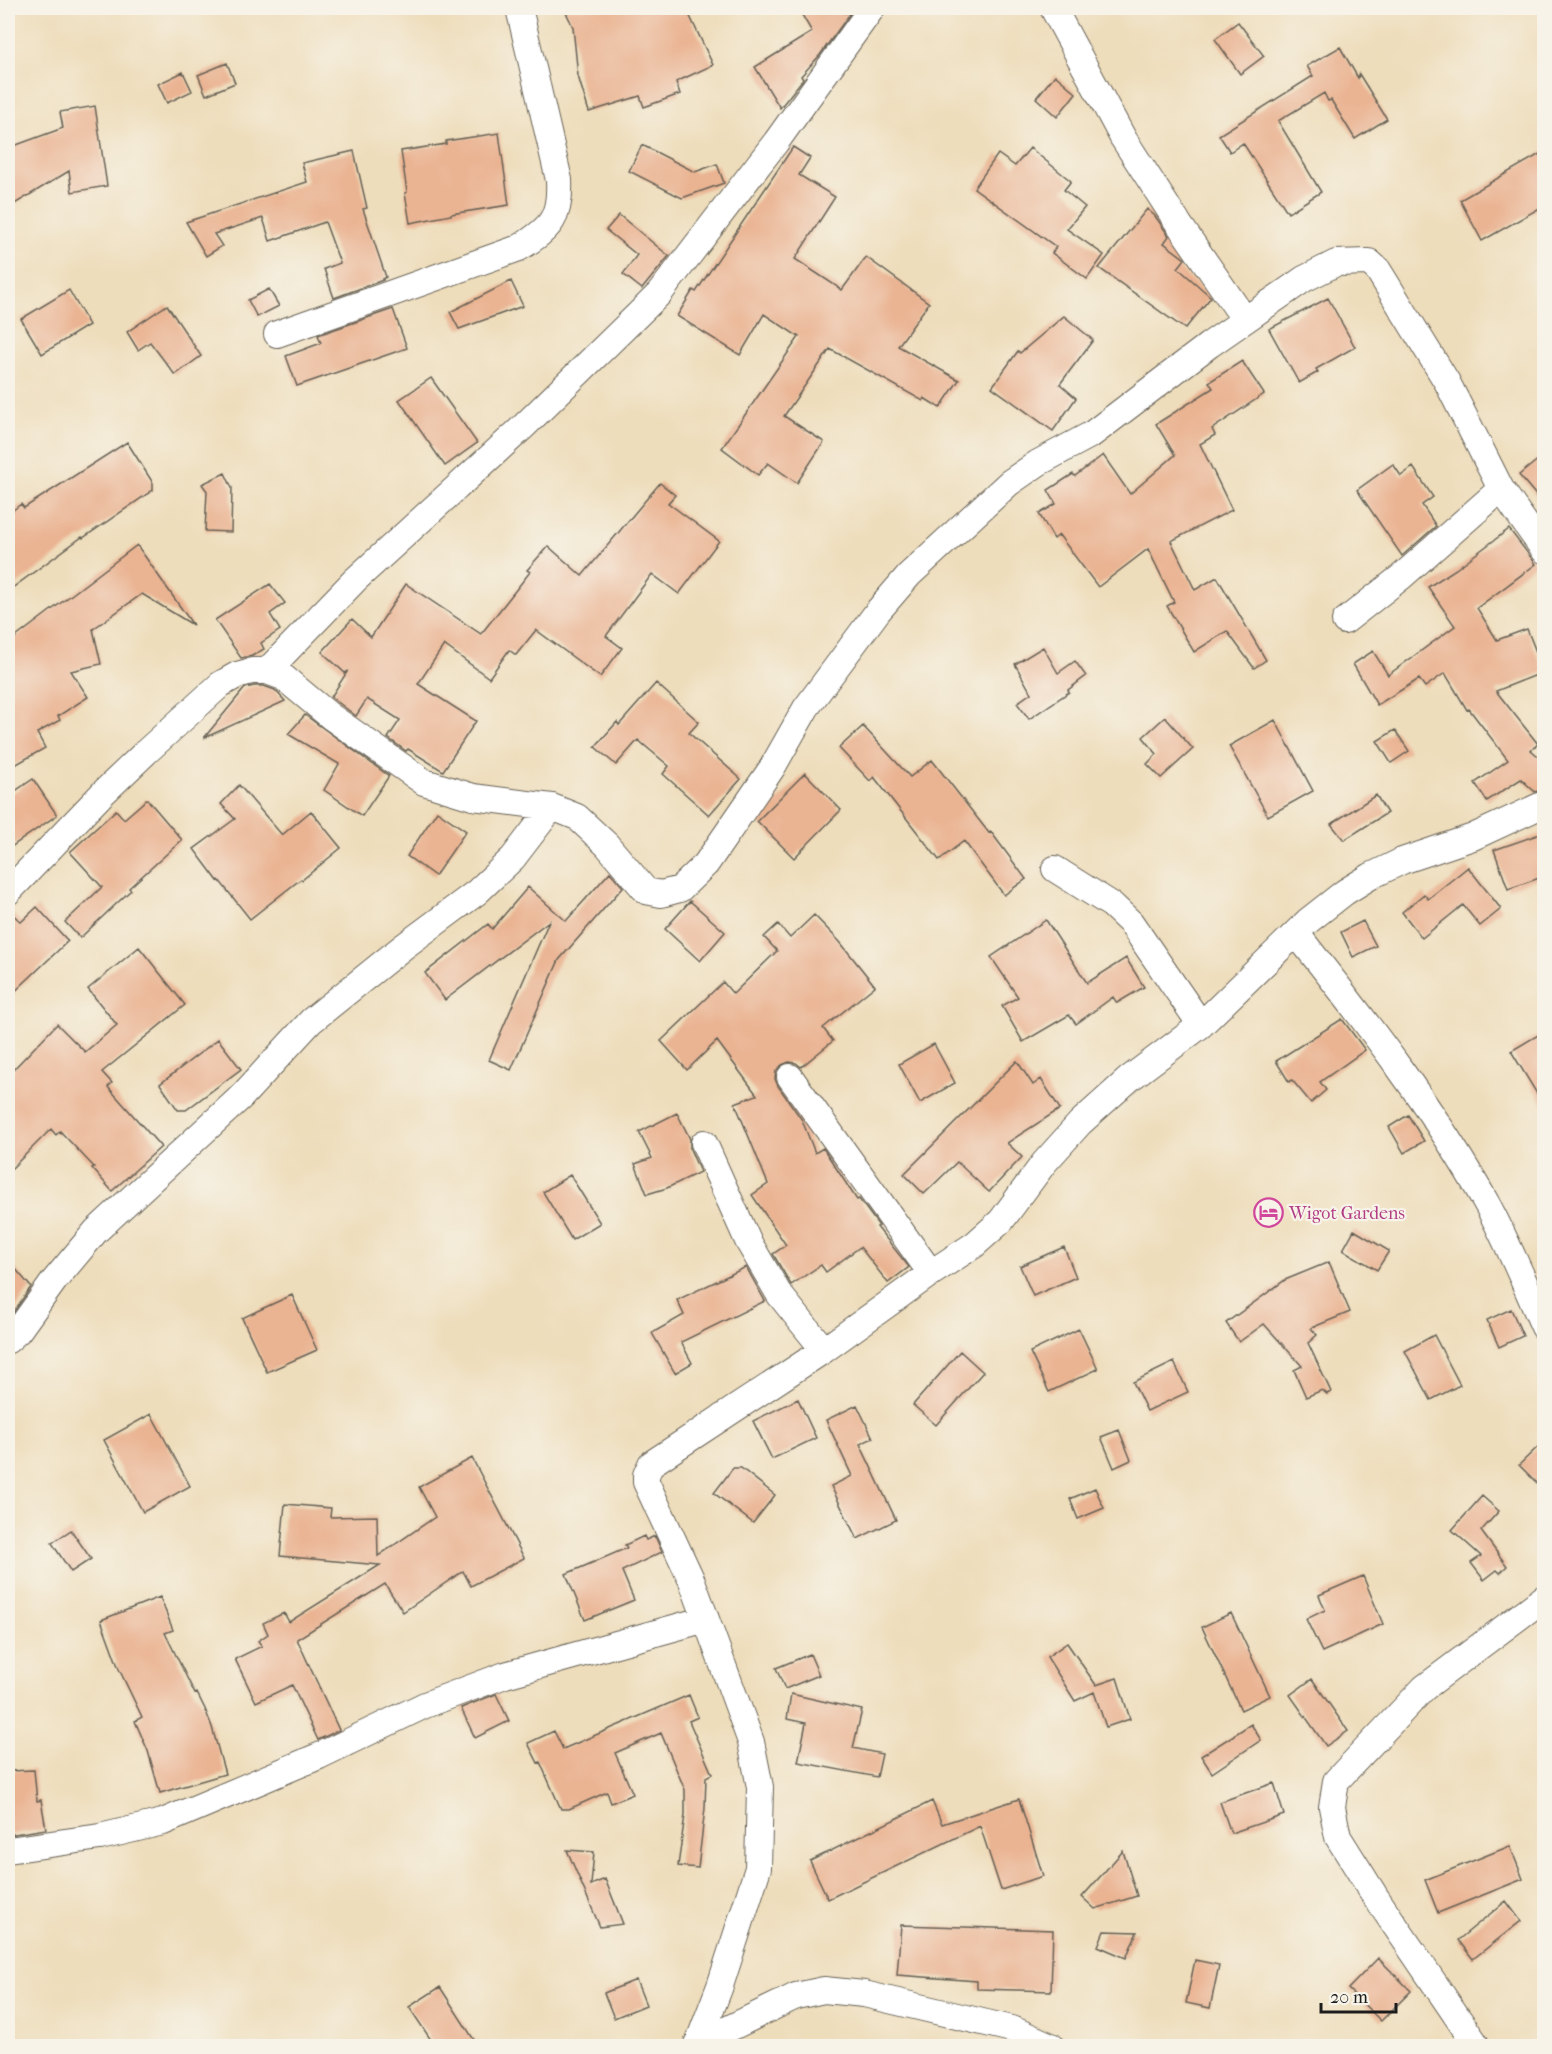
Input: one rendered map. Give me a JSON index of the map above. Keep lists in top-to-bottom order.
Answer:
{
  "places": {
    "hotel": ["Wigot Gardens"]
  },
  "scale_bar": "20 m"
}
